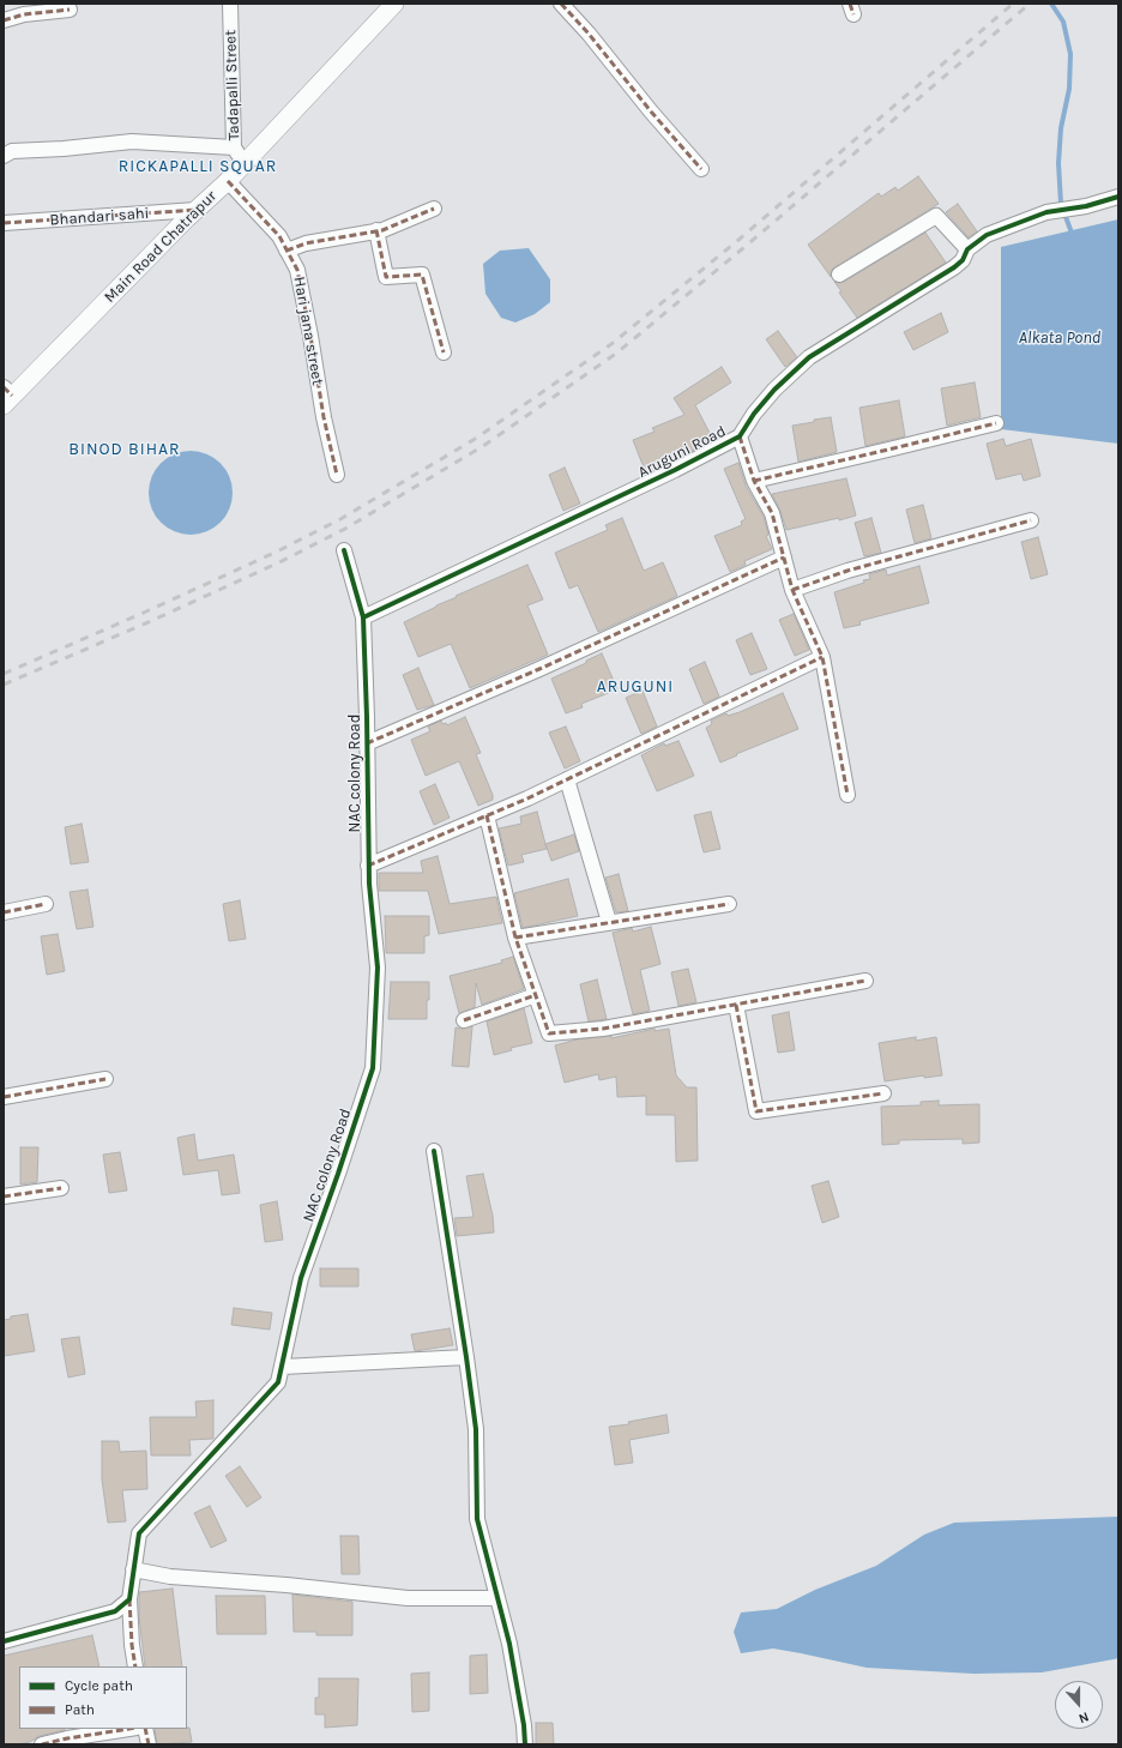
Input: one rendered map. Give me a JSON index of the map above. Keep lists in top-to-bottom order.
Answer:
{
  "streets": {
    "street": [
      "Tadapalli Street",
      "Bhandari sahi",
      "Main Road Chatrapur",
      "Hari jana street",
      "Aruguni Road",
      "NAC colony Road"
    ]
  },
  "crossings": [
    ["Tadapalli Street", "Main Road Chatrapur"],
    ["Bhandari sahi", "Main Road Chatrapur"],
    ["Main Road Chatrapur", "Hari jana street"],
    ["Aruguni Road", "NAC colony Road"]
  ],
  "districts": ["RICKAPALLI SQUAR", "BINOD BIHAR", "ARUGUNI"],
  "water": ["Alkata Pond"],
  "legend": ["Cycle path", "Path"],
  "north": "bottom"
}
